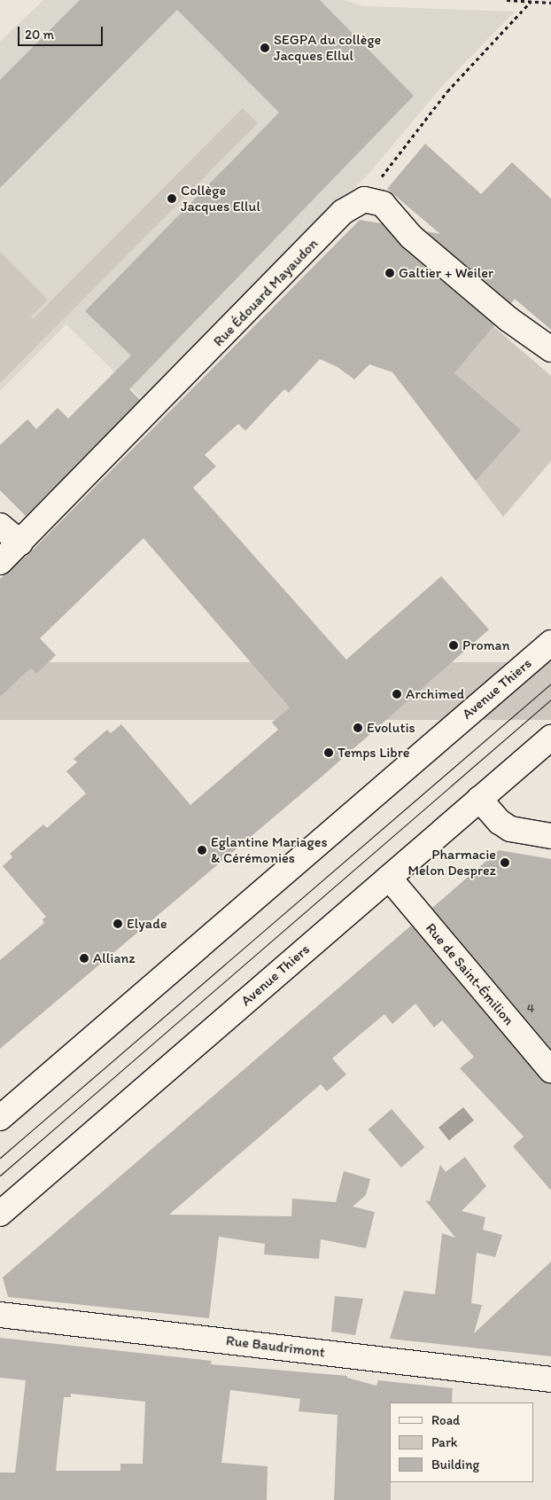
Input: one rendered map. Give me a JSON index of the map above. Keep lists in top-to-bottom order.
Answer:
{
  "streets": {
    "street": [
      "Rue Édouard Mayaudon",
      "Avenue Thiers",
      "Rue de Saint-Émilion",
      "Rue Baudrimont"
    ]
  },
  "crossings": [
    ["Avenue Thiers", "Rue de Saint-Émilion"]
  ],
  "places": [
    "SEGPA du collège Jacques Ellul",
    "Collège Jacques Ellul",
    "Galtier + Weiler",
    "Proman",
    "Archimed",
    "Evolutis",
    "Temps Libre",
    "Eglantine Mariages & Cérémonies",
    "Pharmacie Melon Desprez",
    "Elyade",
    "Allianz"
  ],
  "house_numbers": ["4"],
  "legend": ["Road", "Park", "Building"],
  "scale_bar": "20 m"
}
